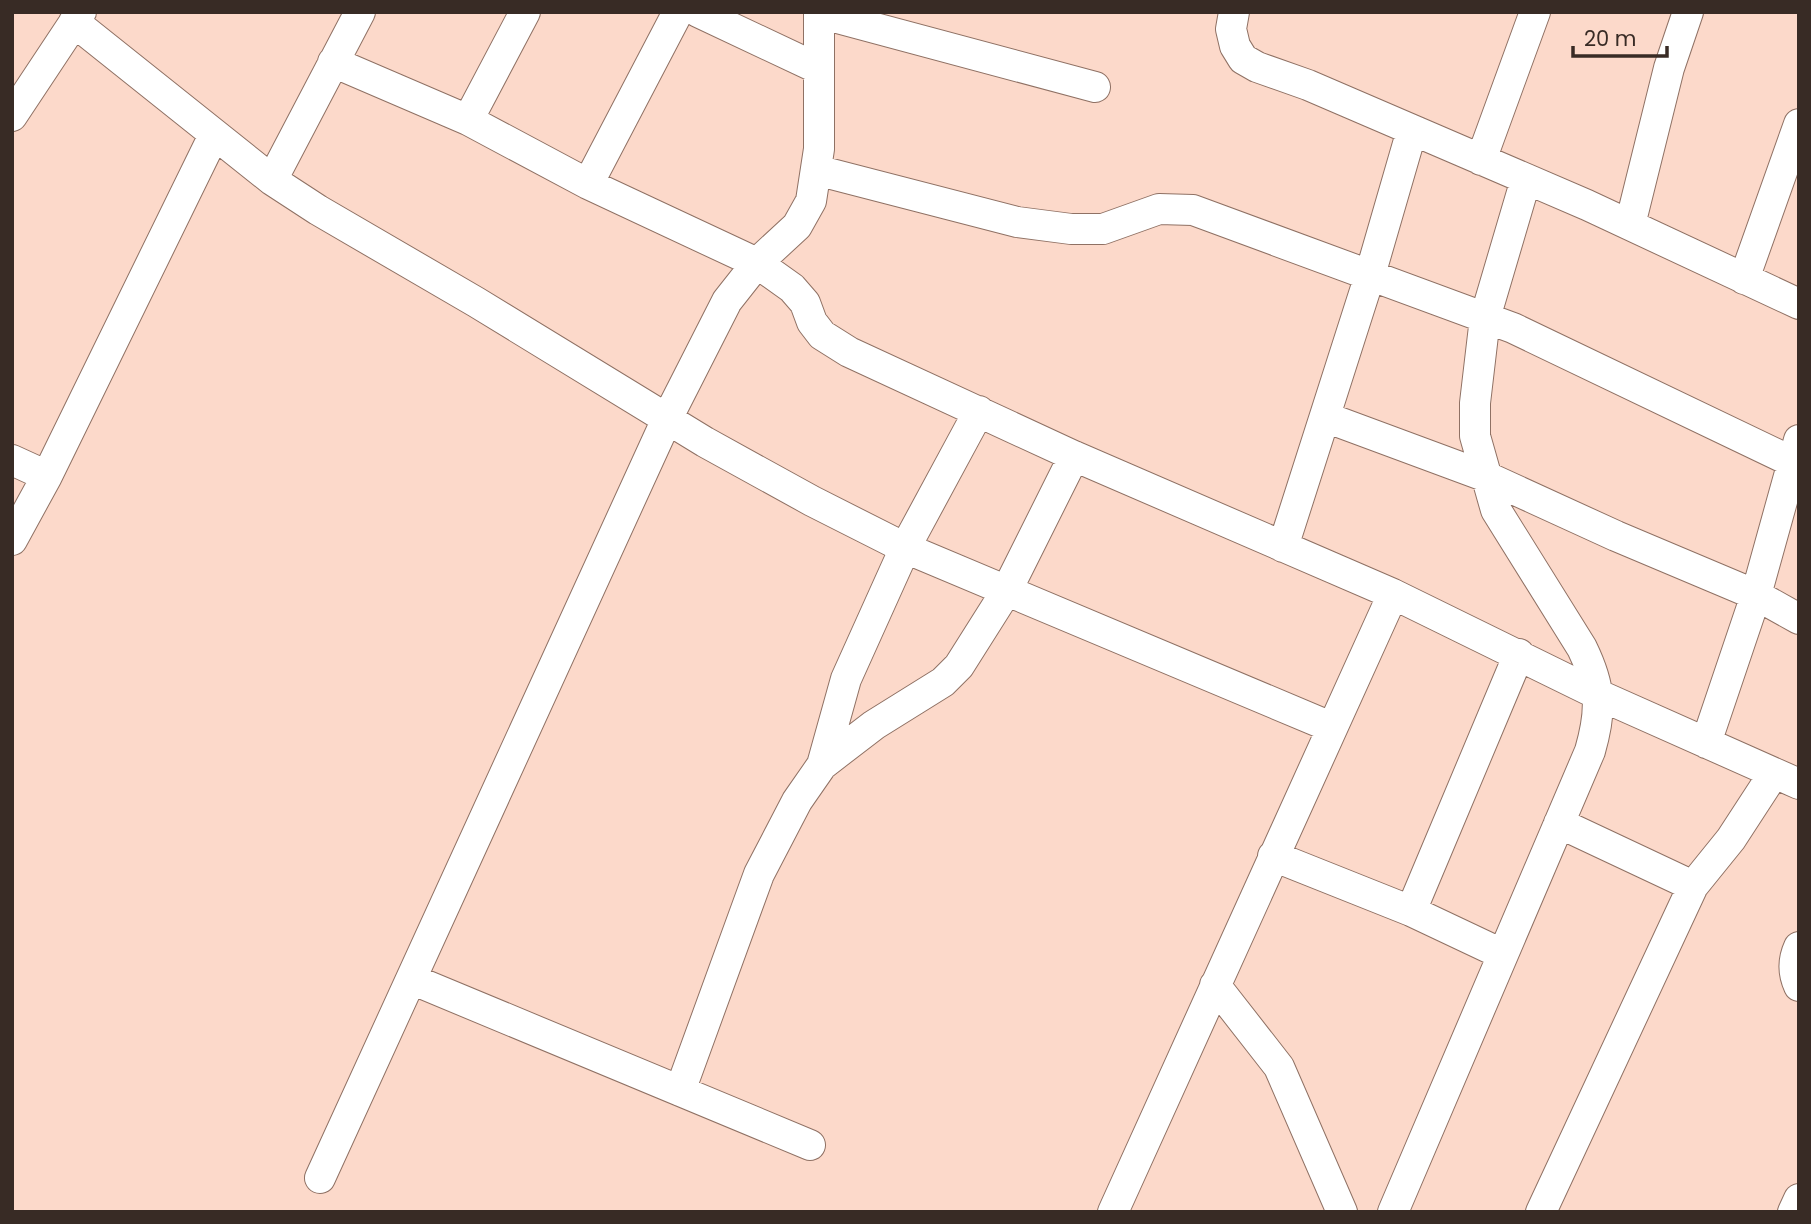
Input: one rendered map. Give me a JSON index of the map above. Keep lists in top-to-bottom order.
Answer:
{
  "scale_bar": "20 m"
}
